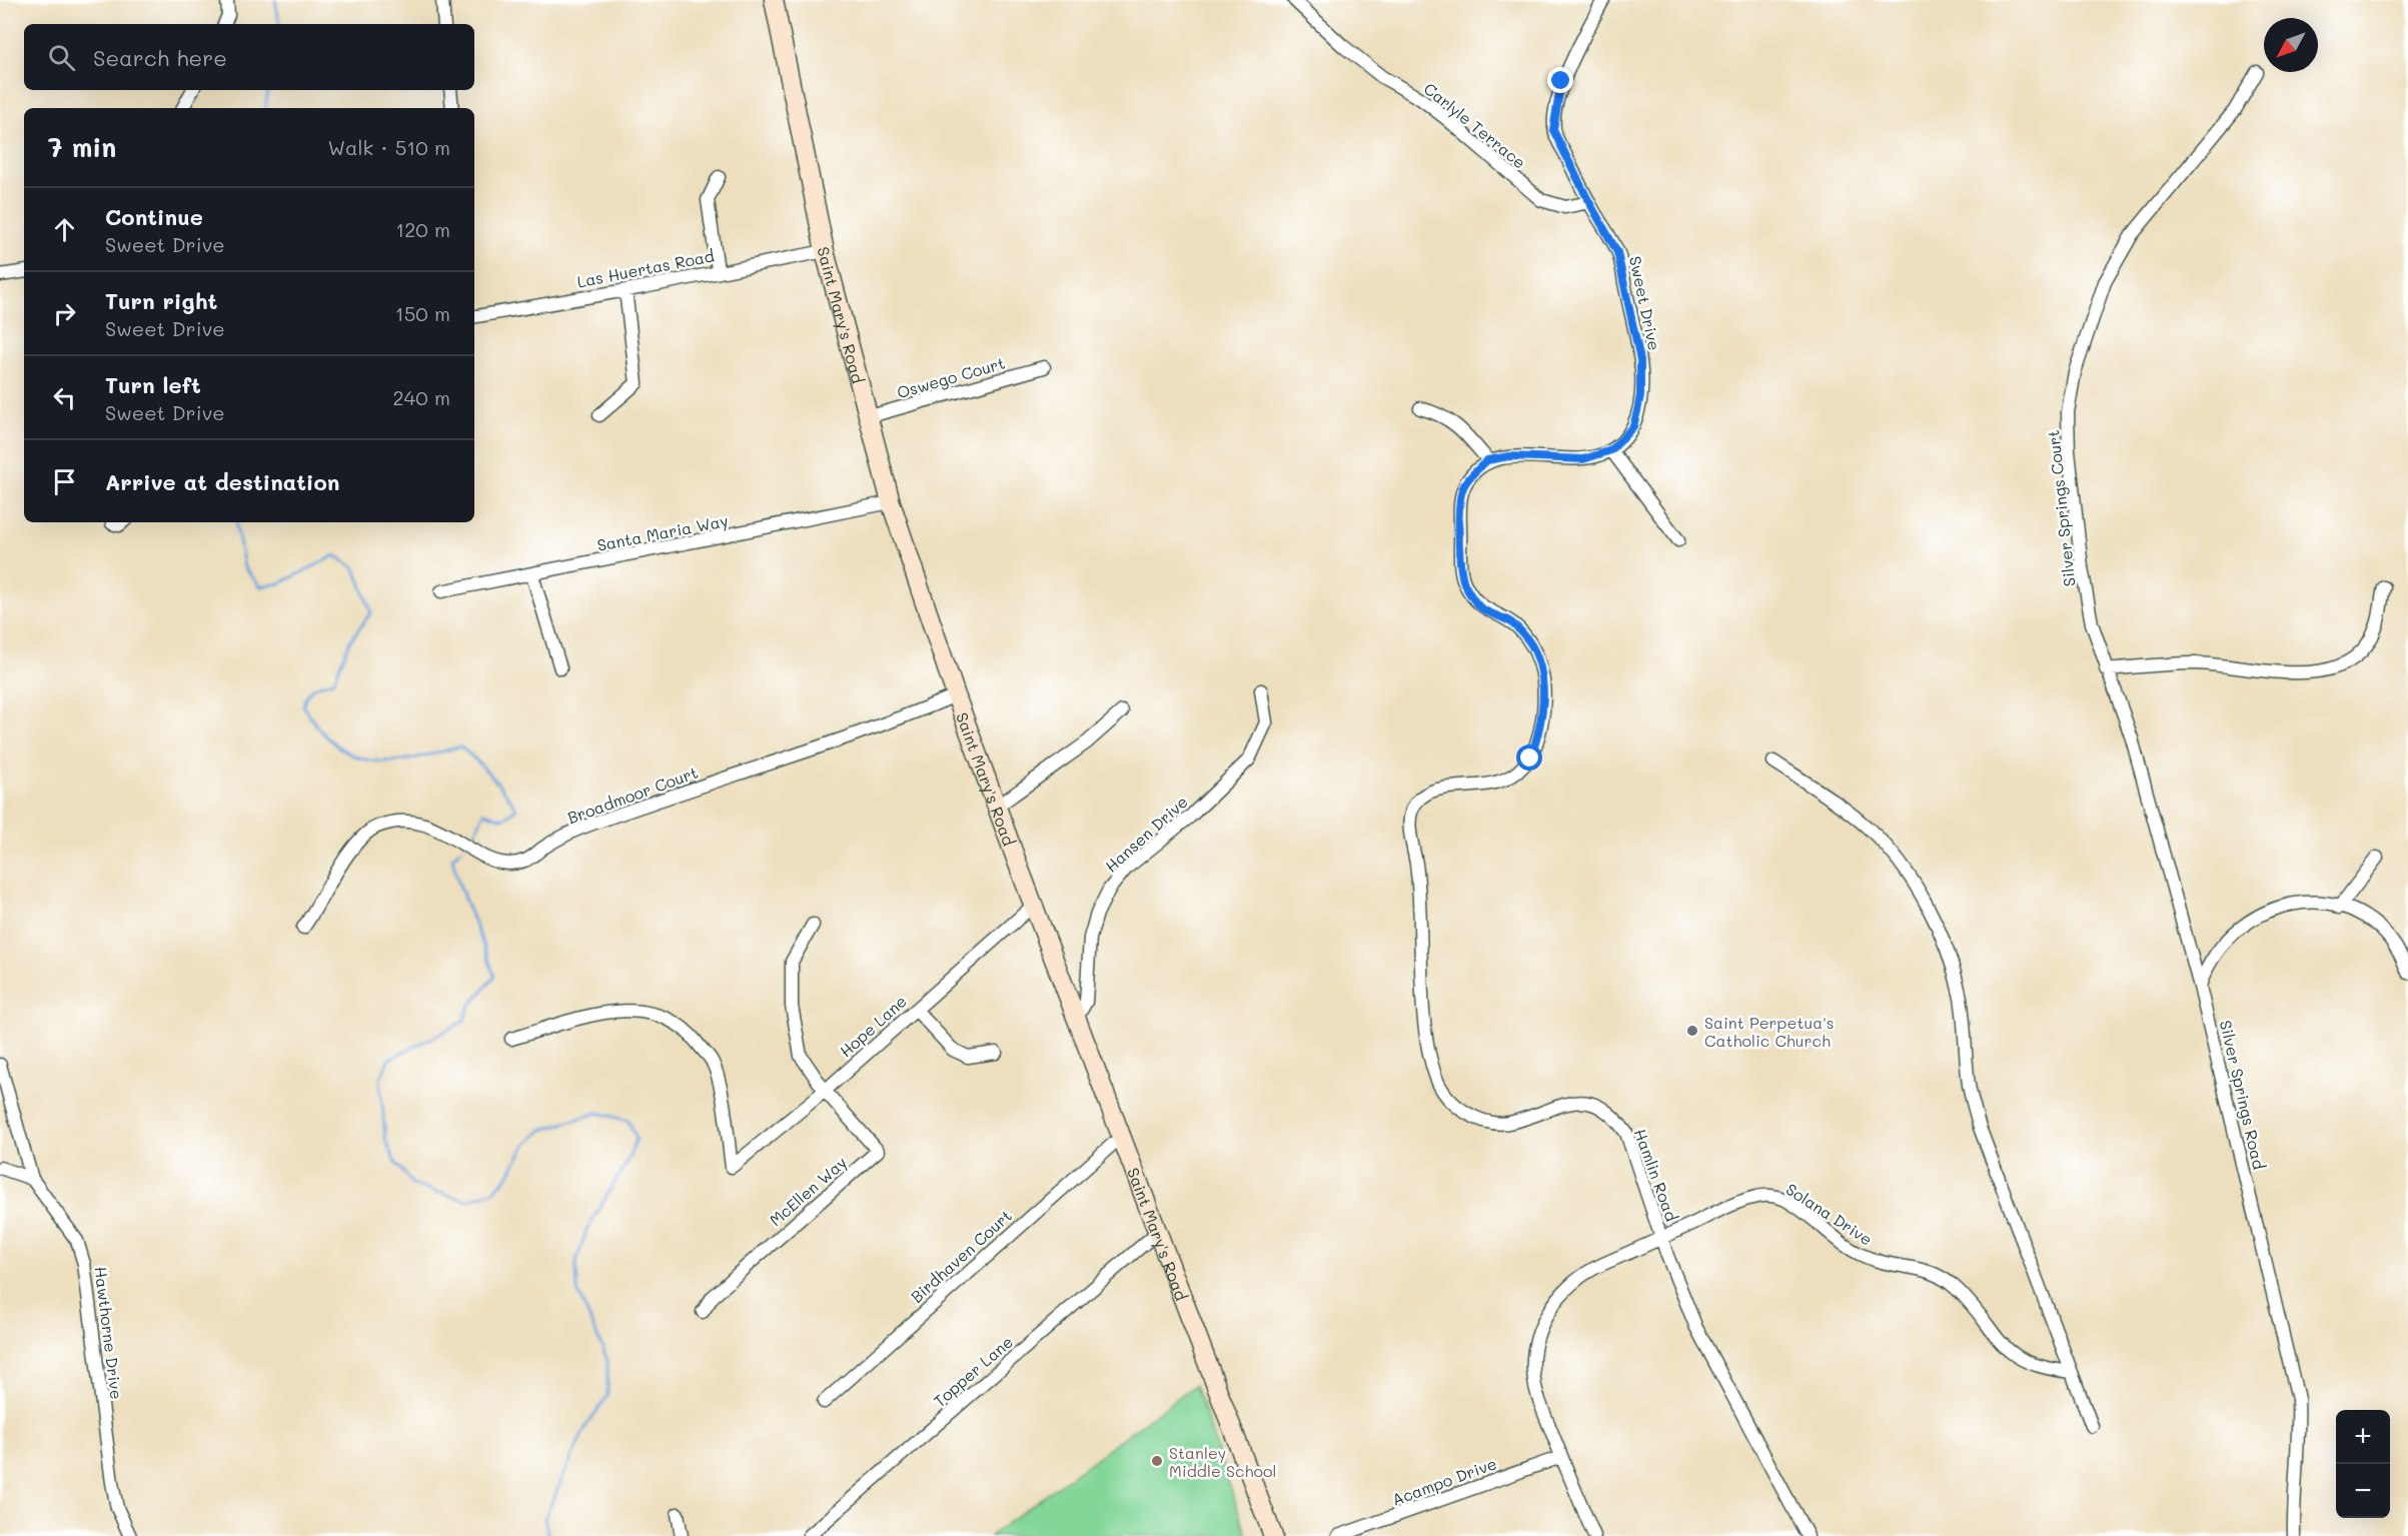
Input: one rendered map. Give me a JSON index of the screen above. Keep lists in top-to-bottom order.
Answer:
{
  "streets": {
    "street": [
      "Carlyle Terrace",
      "Las Huertas Road",
      "Sweet Drive",
      "Saint Mary's Road",
      "Oswego Court",
      "Silver Springs Court",
      "Santa Maria Way",
      "Broadmoor Court",
      "Hansen Drive",
      "Hope Lane",
      "Silver Springs Road",
      "Hamlin Road",
      "McEllen Way",
      "Solana Drive",
      "Birdhaven Court",
      "Hawthorne Drive",
      "Topper Lane",
      "Acampo Drive"
    ]
  },
  "crossings": [
    ["Carlyle Terrace", "Sweet Drive"],
    ["Las Huertas Road", "Saint Mary's Road"],
    ["Saint Mary's Road", "Oswego Court"],
    ["Saint Mary's Road", "Santa Maria Way"],
    ["Saint Mary's Road", "Broadmoor Court"],
    ["Saint Mary's Road", "Hansen Drive"],
    ["Saint Mary's Road", "Hope Lane"],
    ["Saint Mary's Road", "Birdhaven Court"],
    ["Saint Mary's Road", "Topper Lane"],
    ["Silver Springs Court", "Silver Springs Road"],
    ["Hope Lane", "McEllen Way"],
    ["Hamlin Road", "Solana Drive"],
    ["Solana Drive", "Acampo Drive"]
  ],
  "places": ["Saint Perpetua's Catholic Church", "Stanley Middle School"],
  "north": "bottom left",
  "page": {
    "search": "Search here",
    "heading": ["7 min", "Walk · 510 m"],
    "list": [
      ["Continue", "Sweet Drive", "120 m"],
      ["Turn right", "Sweet Drive", "150 m"],
      ["Turn left", "Sweet Drive", "240 m"],
      "Arrive at destination"
    ],
    "map_buttons": ["+", "−"]
  }
}
